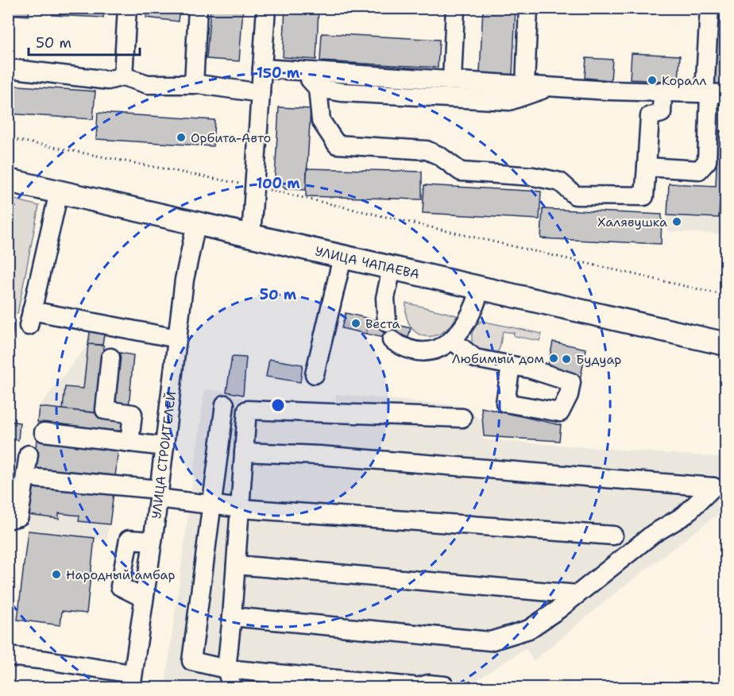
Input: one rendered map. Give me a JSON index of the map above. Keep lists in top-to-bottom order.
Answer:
{
  "streets": {
    "main road": ["УЛИЦА ЧАПАЕВА"],
    "street": ["УЛИЦА СТРОИТЕЛЕЙ"]
  },
  "crossings": [
    ["УЛИЦА ЧАПАЕВА", "УЛИЦА СТРОИТЕЛЕЙ"]
  ],
  "places": [
    "Коралл",
    "Орбита-Авто",
    "Халявушка",
    "Веста",
    "Любимый дом",
    "Будуар",
    "Народный амбар"
  ],
  "scale_bar": "50 m",
  "rings": ["150 m", "100 m", "50 m"]
}
